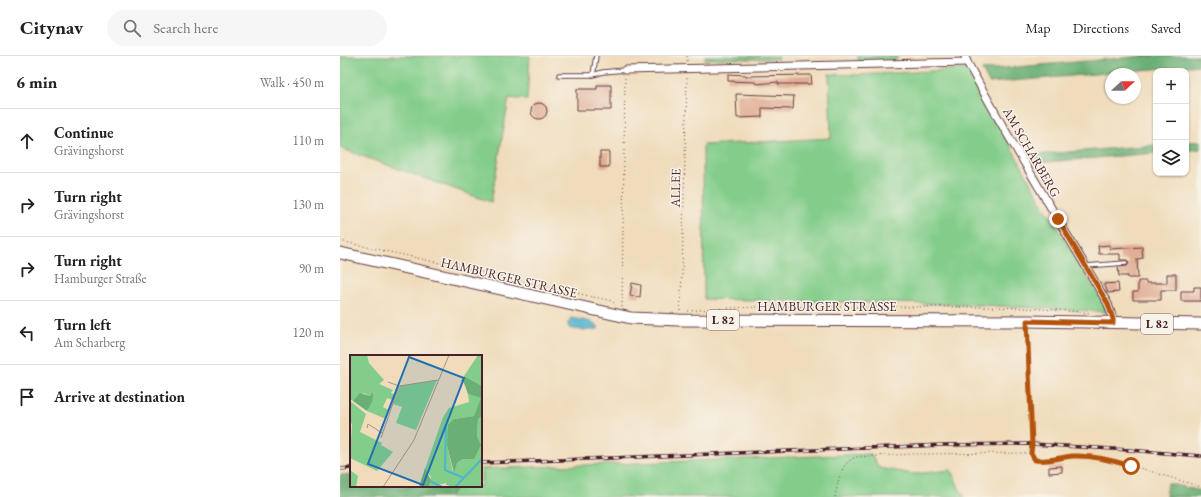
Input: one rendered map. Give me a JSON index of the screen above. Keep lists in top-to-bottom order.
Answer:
{
  "streets": {
    "main road": ["HAMBURGER STRASSE", "L 82"],
    "street": ["AM SCHARBERG"],
    "path": ["ALLEE"]
  },
  "crossings": [
    ["AM SCHARBERG", "HAMBURGER STRASSE"],
    ["ALLEE", "HAMBURGER STRASSE"]
  ],
  "north": "right",
  "page": {
    "header": "Citynav",
    "search": "Search here",
    "nav": ["Map", "Directions", "Saved"],
    "heading": ["6 min", "Walk · 450 m"],
    "map_buttons": ["+", "−"],
    "list": [
      ["Continue", "Grävingshorst", "110 m"],
      ["Turn right", "Grävingshorst", "130 m"],
      ["Turn right", "Hamburger Straße", "90 m"],
      ["Turn left", "Am Scharberg", "120 m"],
      "Arrive at destination"
    ]
  }
}
